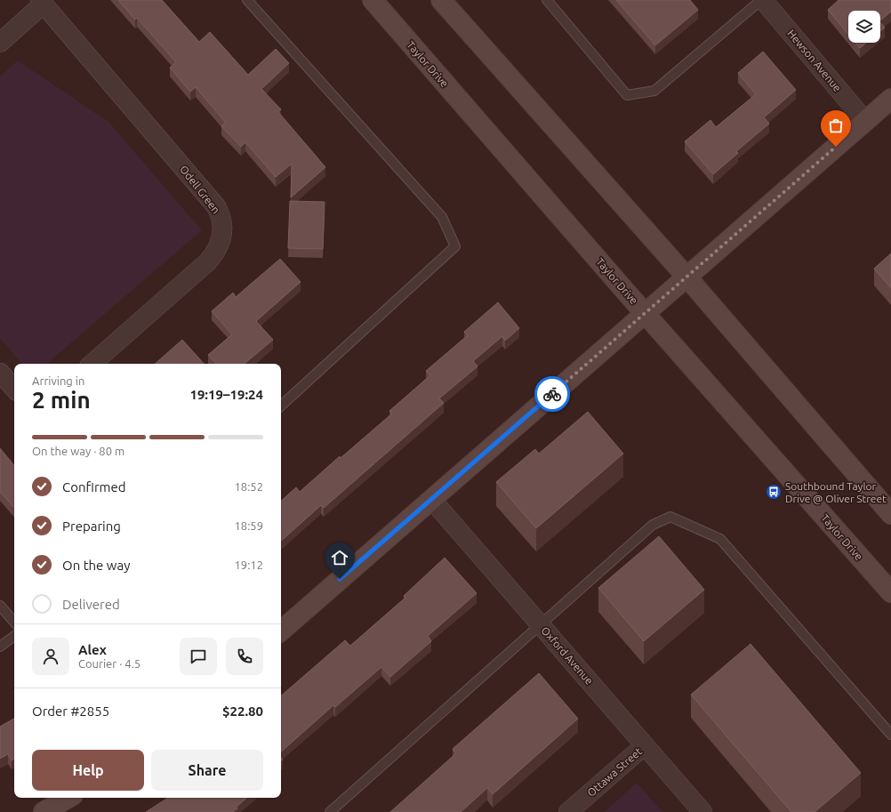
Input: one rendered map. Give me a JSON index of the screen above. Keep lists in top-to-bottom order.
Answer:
{
  "streets": {
    "main road": ["Taylor Drive"],
    "street": [
      "Hewson Avenue",
      "Odell Green",
      "Oxford Avenue",
      "Ottawa Street"
    ]
  },
  "crossings": [
    ["Oxford Avenue", "Ottawa Street"]
  ],
  "places": {
    "bus stop": ["Southbound Taylor Drive @ Oliver Street"]
  },
  "page": {
    "heading": ["2 min", "Arriving in", "19:19–19:24"],
    "panel": [
      "Alex",
      "Courier · 4.5",
      "Order #2855",
      "$22.80"
    ],
    "bar": "On the way · 80 m",
    "list": [
      ["Confirmed", "18:52"],
      ["Preparing", "18:59"],
      ["On the way", "19:12"],
      "Delivered"
    ],
    "buttons": ["Help", "Share"]
  }
}
